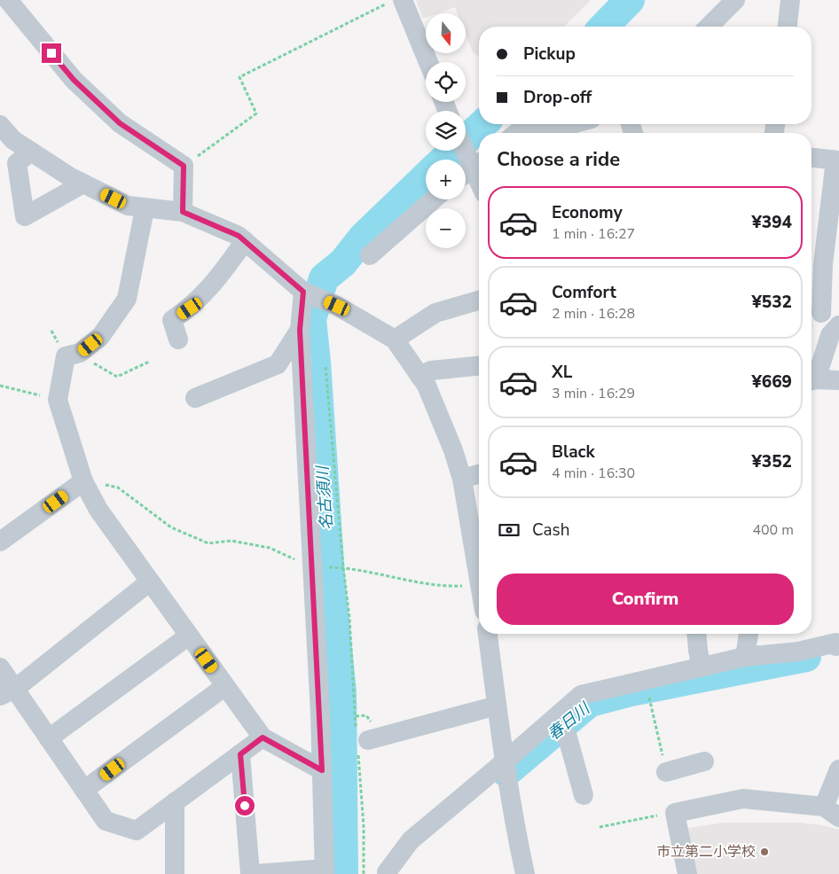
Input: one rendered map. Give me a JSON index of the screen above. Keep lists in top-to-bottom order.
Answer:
{
  "water": ["名古須川", "春日川"],
  "places": ["市立第二小学校"],
  "north": "bottom",
  "page": {
    "map_buttons": ["+", "−"],
    "banner": ["Pickup", "Drop-off"],
    "heading": "Choose a ride",
    "list": [
      {
        "name": "Economy",
        "note": "1 min · 16:27",
        "value": "¥394"
      },
      {
        "name": "Comfort",
        "note": "2 min · 16:28",
        "value": "¥532"
      },
      {
        "name": "XL",
        "note": "3 min · 16:29",
        "value": "¥669"
      },
      {
        "name": "Black",
        "note": "4 min · 16:30",
        "value": "¥352"
      }
    ],
    "pay": ["Cash", "400 m"],
    "buttons": "Confirm"
  }
}
